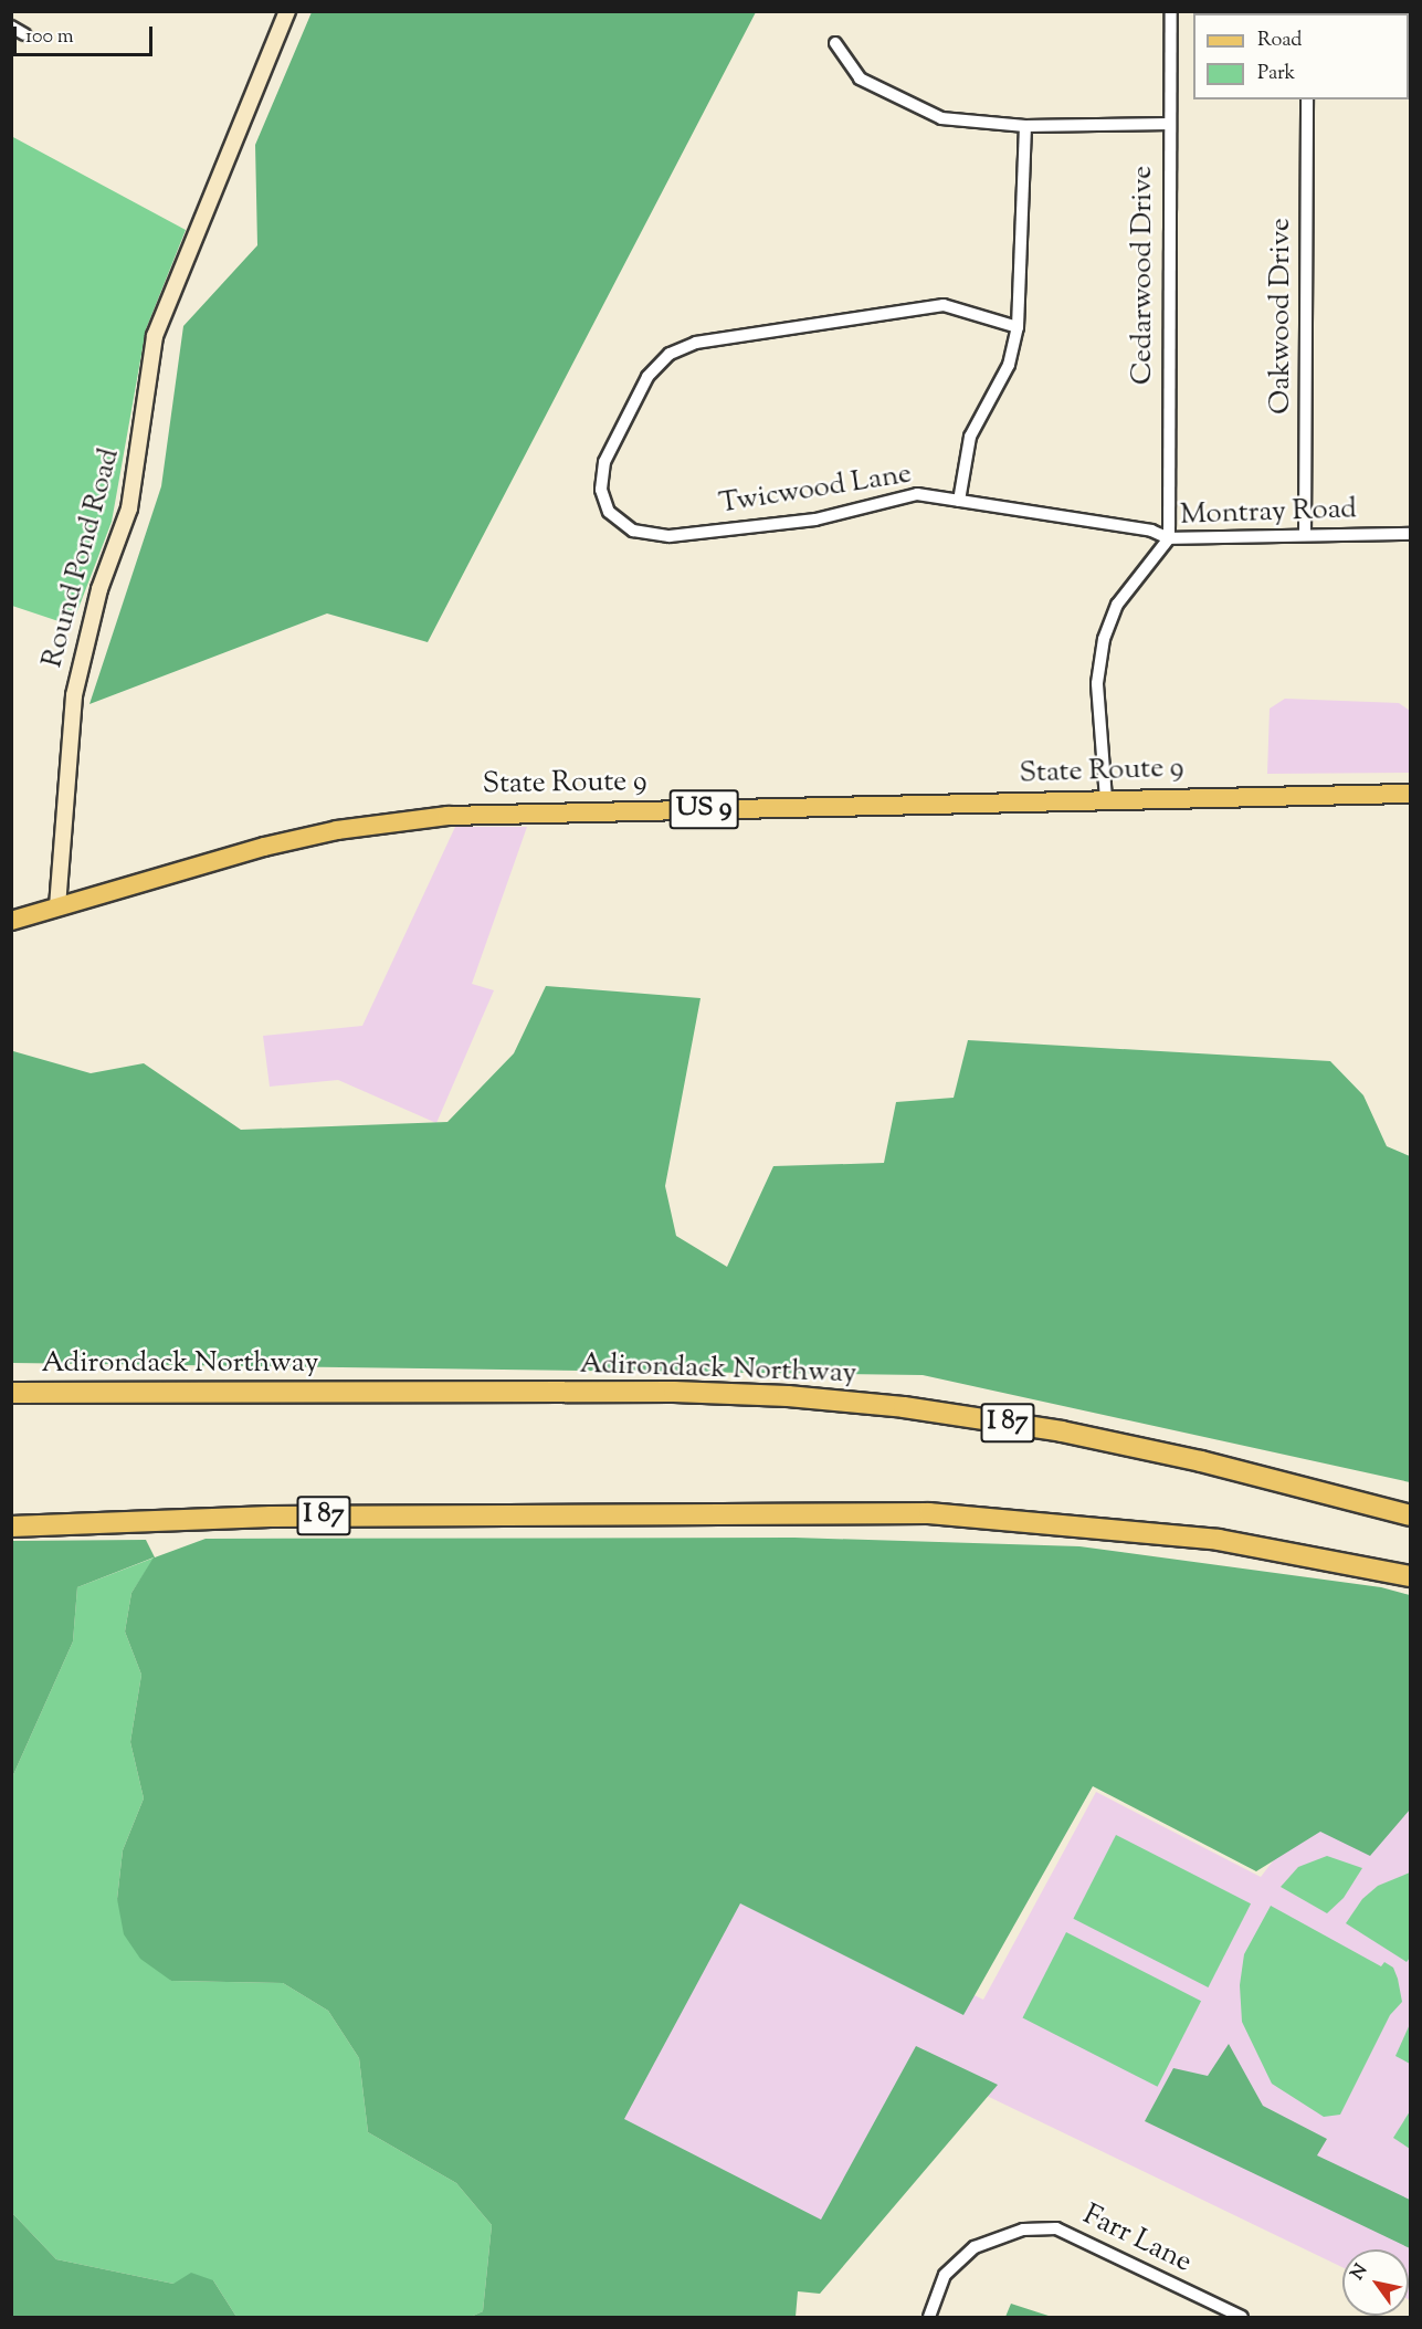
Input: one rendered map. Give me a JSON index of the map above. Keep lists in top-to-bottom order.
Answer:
{
  "streets": {
    "highway": ["Adirondack Northway", "I 87"],
    "main road": ["State Route 9", "US 9"],
    "street": [
      "Cedarwood Drive",
      "Oakwood Drive",
      "Twicwood Lane",
      "Montray Road",
      "Round Pond Road",
      "Farr Lane"
    ]
  },
  "crossings": [
    ["Cedarwood Drive", "Twicwood Lane"],
    ["Cedarwood Drive", "Montray Road"],
    ["Oakwood Drive", "Montray Road"],
    ["Twicwood Lane", "Montray Road"],
    ["Montray Road", "State Route 9"],
    ["Round Pond Road", "State Route 9"]
  ],
  "legend": ["Road", "Park"],
  "scale_bar": "100 m",
  "north": "top left"
}
